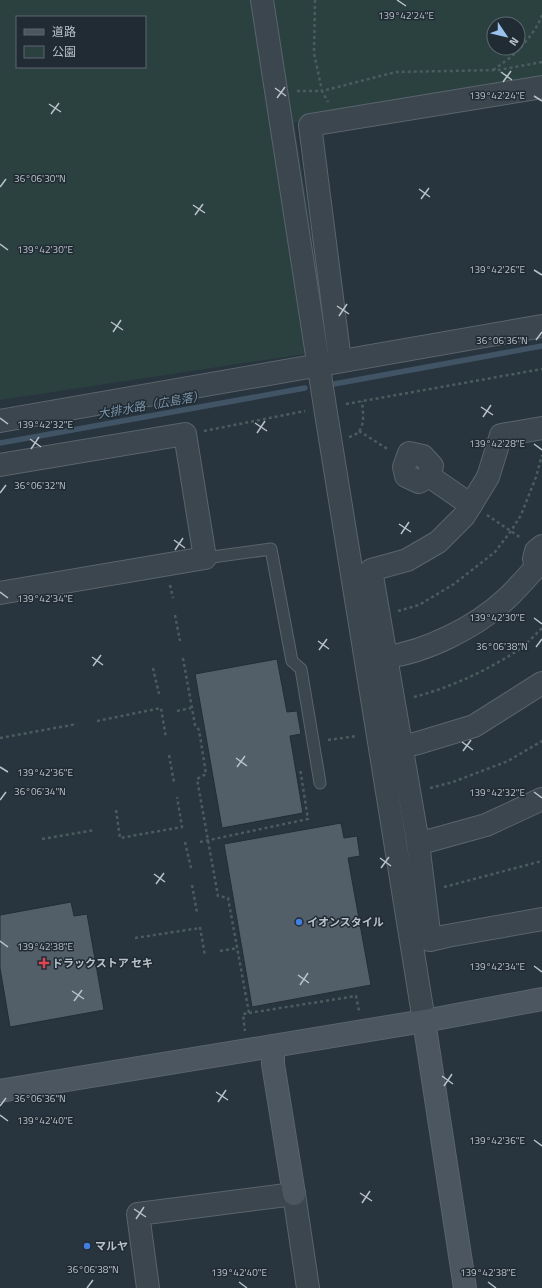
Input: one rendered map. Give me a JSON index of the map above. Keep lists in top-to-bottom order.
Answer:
{
  "water": ["大排水路（広島落）"],
  "places": {
    "other": ["イオンスタイル", "マルヤ"],
    "health": ["ドラックストア セキ"]
  },
  "legend": ["道路", "公園"],
  "north": "bottom right",
  "coordinates": [
    "139°42'24\"E",
    "36°06'30\"N",
    "139°42'30\"E",
    "139°42'26\"E",
    "36°06'36\"N",
    "139°42'32\"E",
    "139°42'28\"E",
    "36°06'32\"N",
    "139°42'34\"E",
    "36°06'38\"N",
    "139°42'36\"E",
    "36°06'34\"N",
    "139°42'38\"E",
    "139°42'40\"E"
  ]
}
